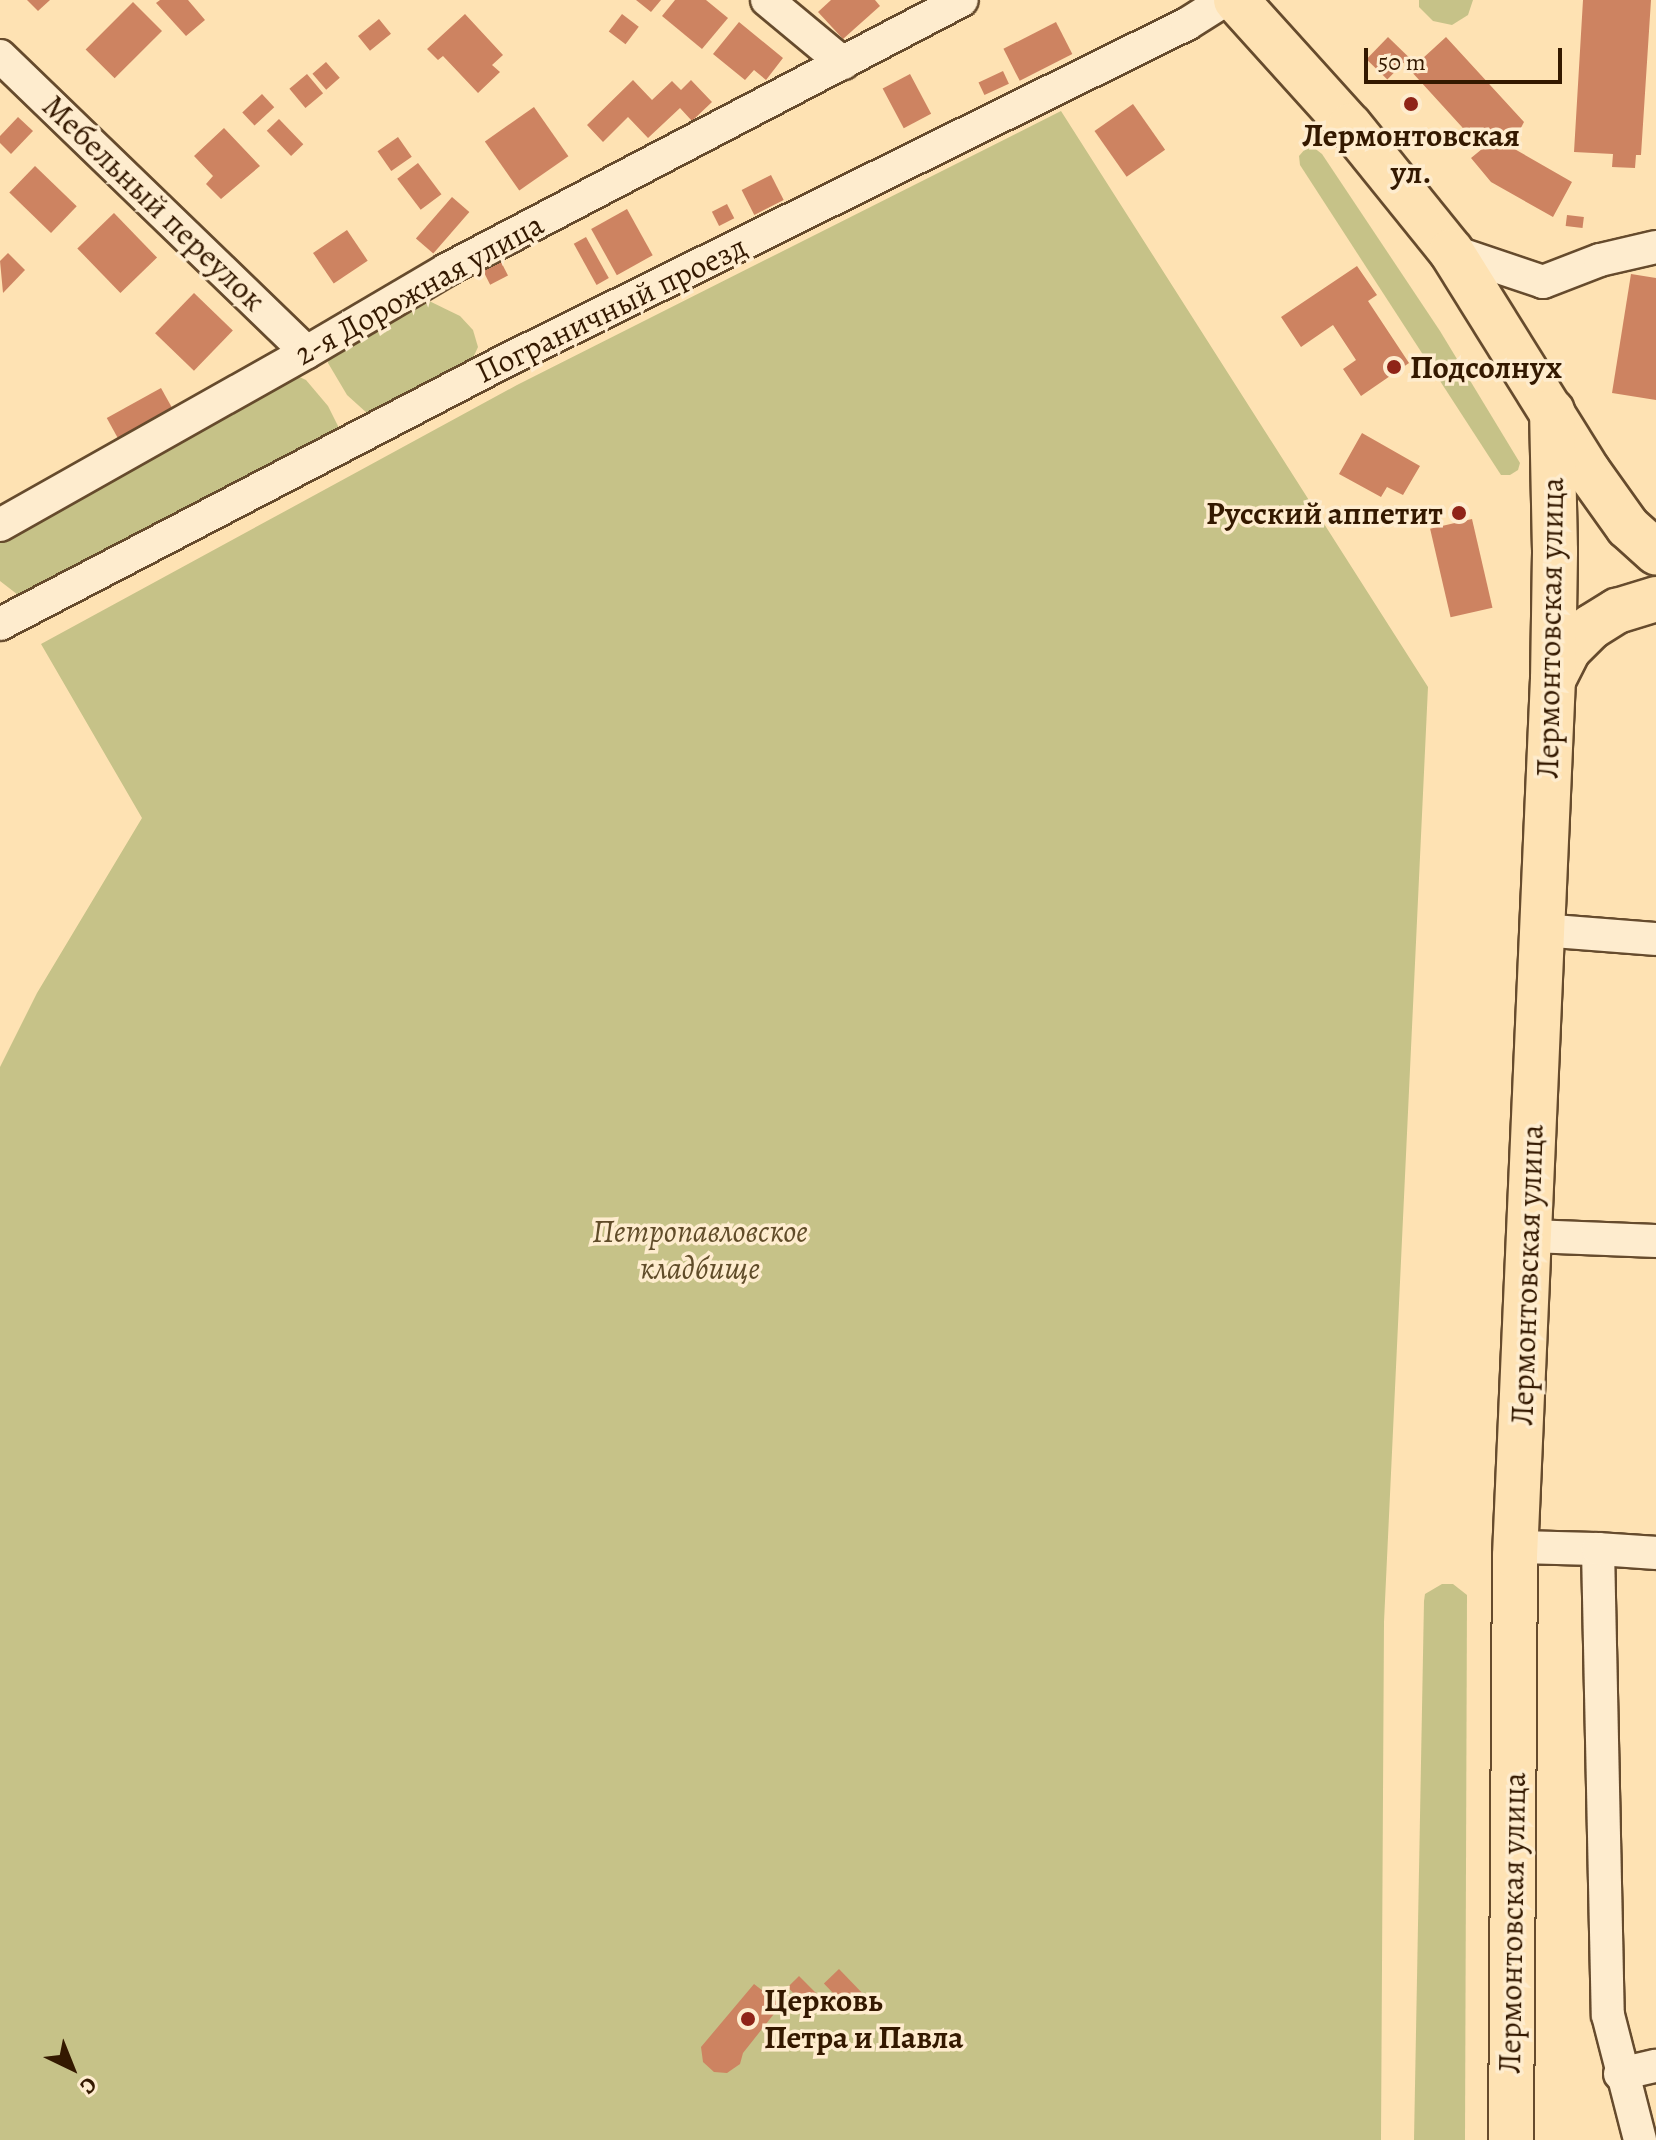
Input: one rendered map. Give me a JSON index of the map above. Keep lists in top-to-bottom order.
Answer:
{
  "streets": {
    "main road": ["Лермонтовская улица"],
    "street": ["Мебельный переулок", "2-я Дорожная улица", "Пограничный проезд"]
  },
  "crossings": [
    ["Мебельный переулок", "2-я Дорожная улица"]
  ],
  "parks": ["Петропавловское кладбище"],
  "places": [
    "Лермонтовская ул.",
    "Подсолнух",
    "Русский аппетит",
    "Церковь Петра и Павла"
  ],
  "scale_bar": "50 m",
  "north": "bottom right"
}
